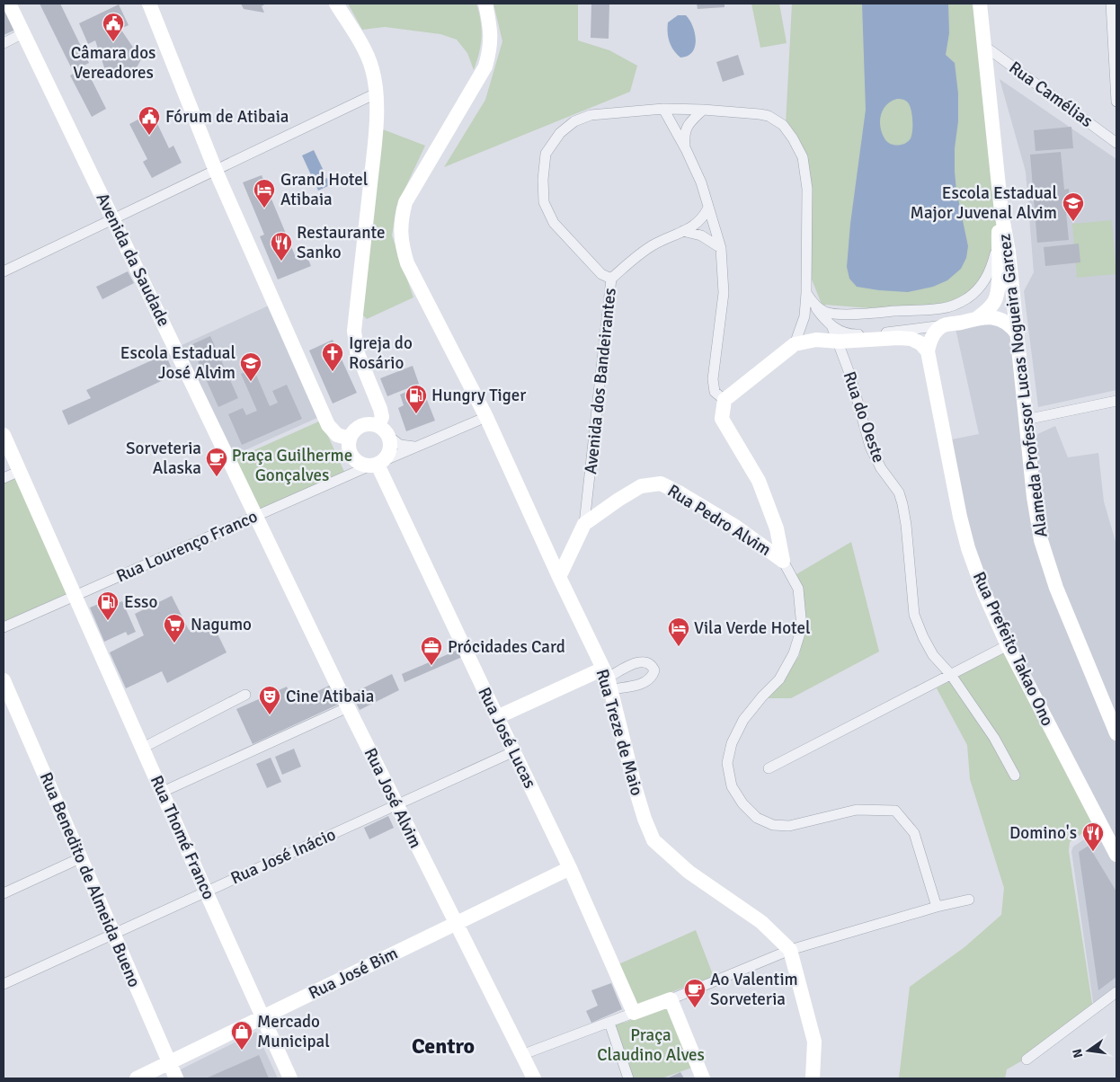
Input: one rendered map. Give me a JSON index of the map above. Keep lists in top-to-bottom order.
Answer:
{
  "streets": {
    "main road": [
      "Avenida da Saudade",
      "Avenida dos Bandeirantes",
      "Alameda Professor Lucas Nogueira Garcez",
      "Rua Pedro Alvim",
      "Rua Prefeito Takao Ono",
      "Rua Treze de Maio",
      "Rua José Lucas",
      "Rua José Alvim",
      "Rua Thomé Franco",
      "Rua Benedito de Almeida Bueno",
      "Rua José Bim"
    ],
    "street": [
      "Rua Camélias",
      "Rua do Oeste",
      "Rua Lourenço Franco",
      "Rua José Inácio"
    ]
  },
  "crossings": [
    ["Rua Camélias", "Alameda Professor Lucas Nogueira Garcez"],
    ["Avenida da Saudade", "Rua Lourenço Franco"],
    ["Avenida da Saudade", "Rua José Alvim"],
    ["Avenida dos Bandeirantes", "Rua Pedro Alvim"],
    ["Avenida dos Bandeirantes", "Rua Treze de Maio"],
    ["Rua Lourenço Franco", "Rua Treze de Maio"],
    ["Rua Lourenço Franco", "Rua José Lucas"],
    ["Rua Lourenço Franco", "Rua José Alvim"],
    ["Rua Lourenço Franco", "Rua Thomé Franco"],
    ["Rua José Lucas", "Rua José Inácio"],
    ["Rua José Lucas", "Rua José Bim"],
    ["Rua José Alvim", "Rua José Inácio"],
    ["Rua José Alvim", "Rua José Bim"],
    ["Rua Thomé Franco", "Rua José Inácio"],
    ["Rua Thomé Franco", "Rua José Bim"],
    ["Rua José Inácio", "Rua Benedito de Almeida Bueno"],
    ["Rua Benedito de Almeida Bueno", "Rua José Bim"]
  ],
  "districts": ["Centro"],
  "parks": ["Praça Guilherme Gonçalves", "Praça Claudino Alves"],
  "places": {
    "public building": ["Câmara dos Vereadores", "Fórum de Atibaia"],
    "hotel": ["Grand Hotel Atibaia", "Vila Verde Hotel"],
    "school or university": ["Escola Estadual Major Juvenal Alvim", "Escola Estadual José Alvim"],
    "restaurant": ["Restaurante Sanko", "Domino's"],
    "church": ["Igreja do Rosário"],
    "fuel station": ["Hungry Tiger", "Esso"],
    "cafe": ["Sorveteria Alaska", "Ao Valentim Sorveteria"],
    "supermarket": ["Nagumo"],
    "office": ["Prócidades Card"],
    "theatre": ["Cine Atibaia"],
    "shop": ["Mercado Municipal"]
  },
  "north": "left"
}
